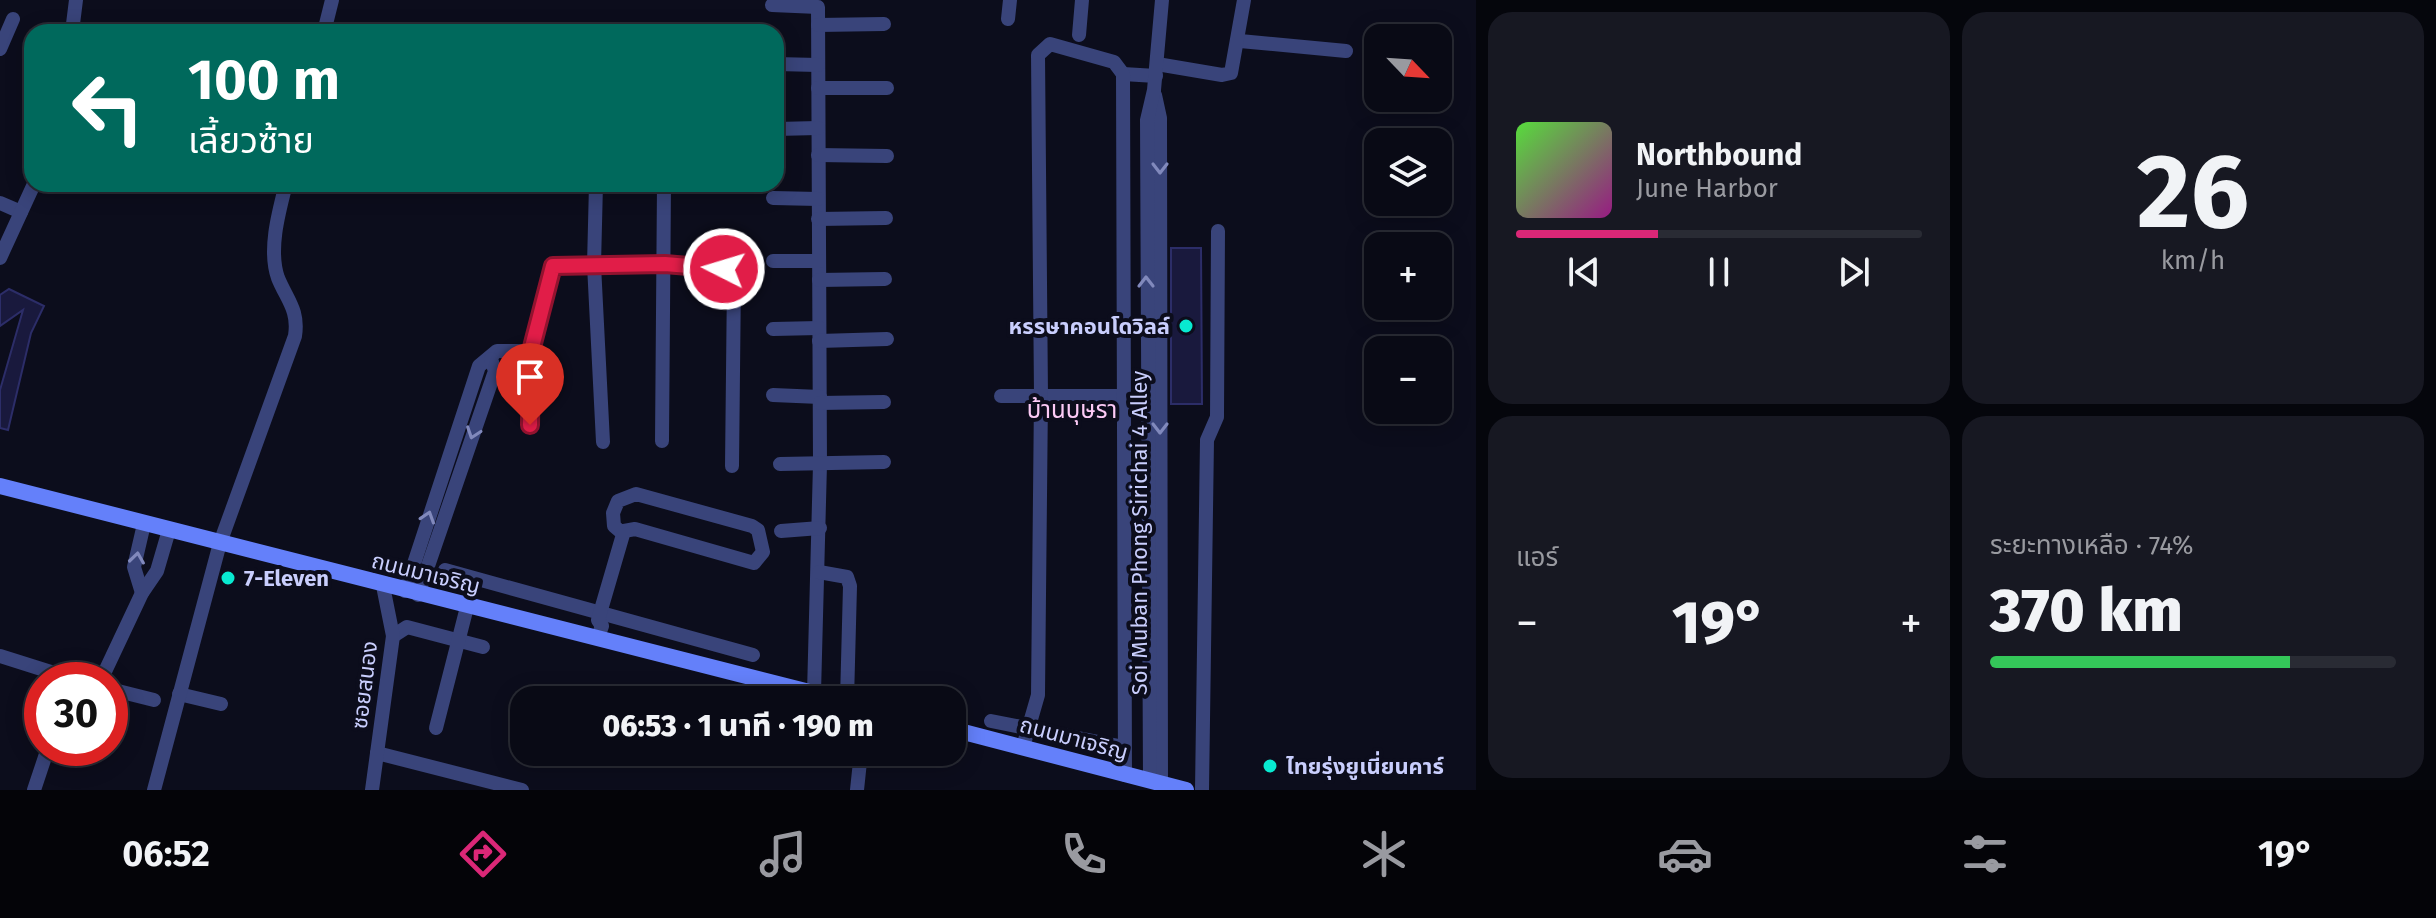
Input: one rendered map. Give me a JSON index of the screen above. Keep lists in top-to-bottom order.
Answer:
{
  "streets": {
    "main road": ["ถนนมาเจริญ"],
    "street": ["Soi Muban Phong Sirichai 4 Alley", "ซอยสนอง"]
  },
  "crossings": [
    ["Soi Muban Phong Sirichai 4 Alley", "ถนนมาเจริญ"],
    ["ถนนมาเจริญ", "ซอยสนอง"]
  ],
  "districts": ["บ้านบุษรา"],
  "places": ["หรรษาคอนโดวิลล์", "7-Eleven", "ไทยรุ่งยูเนี่ยนคาร์"],
  "north": "bottom right",
  "page": {
    "tile": [
      ["26", "km/h"],
      "แอร์",
      ["ระยะทางเหลือ · 74%", "370 km"]
    ],
    "map_buttons": ["+", "−"],
    "turn": ["100 m", "เลี้ยวซ้าย"],
    "song": ["Northbound", "June Harbor"],
    "heat": ["−", "19°", "+"],
    "limit": "30",
    "trip": "06:53 · 1 นาที · 190 m",
    "tabs": ["06:52", "19°"]
  }
}
